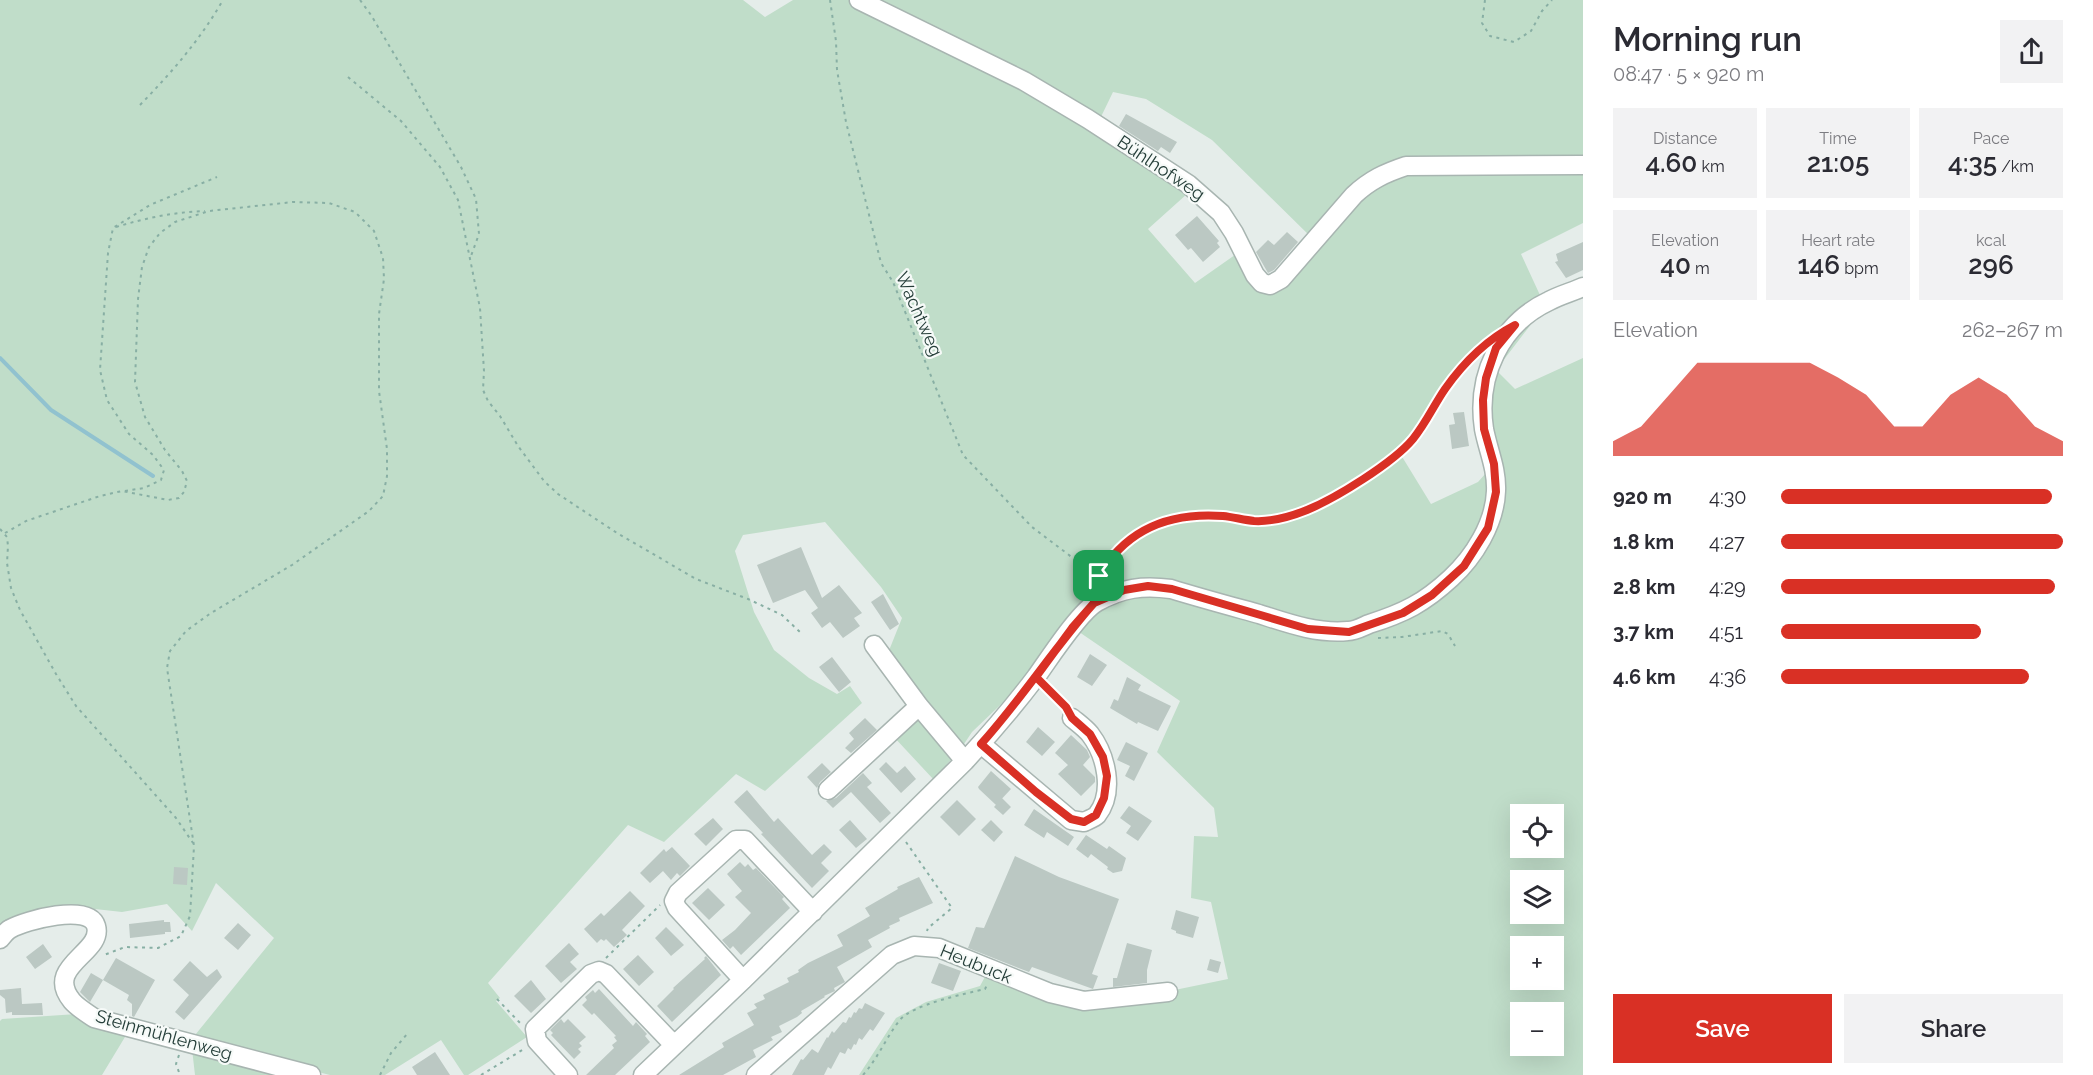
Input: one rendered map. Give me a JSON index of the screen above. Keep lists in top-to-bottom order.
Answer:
{
  "streets": {
    "street": ["Bühlhofweg", "Heubuck", "Steinmühlenweg"],
    "path": ["Wachtweg"]
  },
  "page": {
    "heading": ["Morning run", "08:47 · 5 × 920 m"],
    "stats": [
      ["Distance", "4.60 km"],
      ["Time", "21:05"],
      ["Pace", "4:35 /km"],
      ["Elevation", "40 m"],
      ["Heart rate", "146 bpm"],
      ["kcal", "296"]
    ],
    "chart": ["Elevation", "262–267 m"],
    "list": [
      {
        "name": "920 m",
        "note": "4:30"
      },
      {
        "name": "1.8 km",
        "note": "4:27"
      },
      {
        "name": "2.8 km",
        "note": "4:29"
      },
      {
        "name": "3.7 km",
        "note": "4:51"
      },
      {
        "name": "4.6 km",
        "note": "4:36"
      }
    ],
    "map_buttons": ["+", "−"],
    "buttons": ["Save", "Share"]
  }
}
